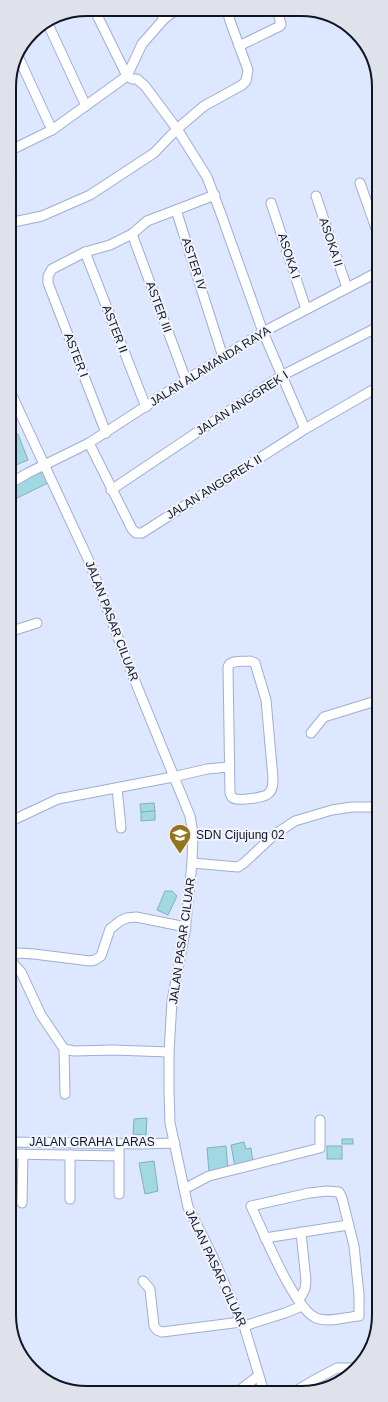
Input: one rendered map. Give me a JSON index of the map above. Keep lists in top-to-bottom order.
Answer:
{
  "streets": {
    "street": [
      "ASOKA II",
      "ASOKA I",
      "ASTER IV",
      "ASTER III",
      "ASTER II",
      "ASTER I",
      "JALAN ALAMANDA RAYA",
      "JALAN ANGGREK I",
      "JALAN ANGGREK II",
      "JALAN PASAR CILUAR",
      "JALAN GRAHA LARAS"
    ]
  },
  "crossings": [
    ["ASOKA II", "JALAN ALAMANDA RAYA"],
    ["ASOKA I", "JALAN ALAMANDA RAYA"],
    ["ASTER IV", "JALAN ALAMANDA RAYA"],
    ["ASTER III", "JALAN ALAMANDA RAYA"],
    ["ASTER II", "ASTER I"],
    ["ASTER II", "JALAN ALAMANDA RAYA"],
    ["ASTER I", "JALAN ALAMANDA RAYA"],
    ["JALAN ALAMANDA RAYA", "JALAN ANGGREK II"],
    ["JALAN ALAMANDA RAYA", "JALAN PASAR CILUAR"],
    ["JALAN ANGGREK I", "JALAN ANGGREK II"],
    ["JALAN PASAR CILUAR", "JALAN GRAHA LARAS"]
  ],
  "places": {
    "school or university": ["SDN Cijujung 02"]
  }
}
